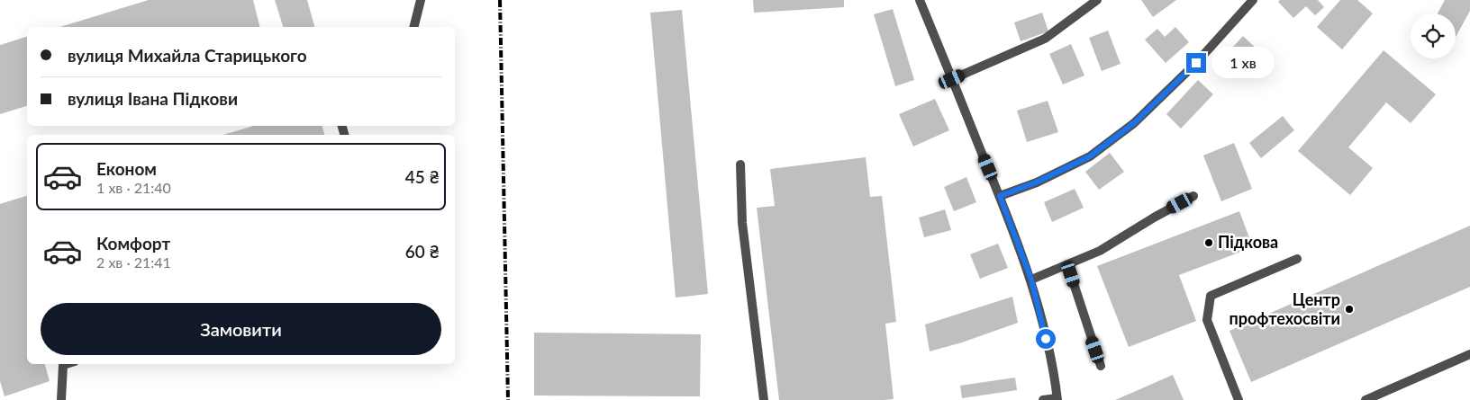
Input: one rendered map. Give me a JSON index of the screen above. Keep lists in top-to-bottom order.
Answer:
{
  "places": ["Підкова", "Центр профтехосвіти"],
  "page": {
    "banner": ["вулиця Михайла Старицького", "вулиця Івана Підкови"],
    "bubble": "1 хв",
    "list": [
      {
        "name": "Економ",
        "note": "1 хв · 21:40",
        "value": "45 ₴"
      },
      {
        "name": "Комфорт",
        "note": "2 хв · 21:41",
        "value": "60 ₴"
      }
    ],
    "buttons": "Замовити"
  }
}
